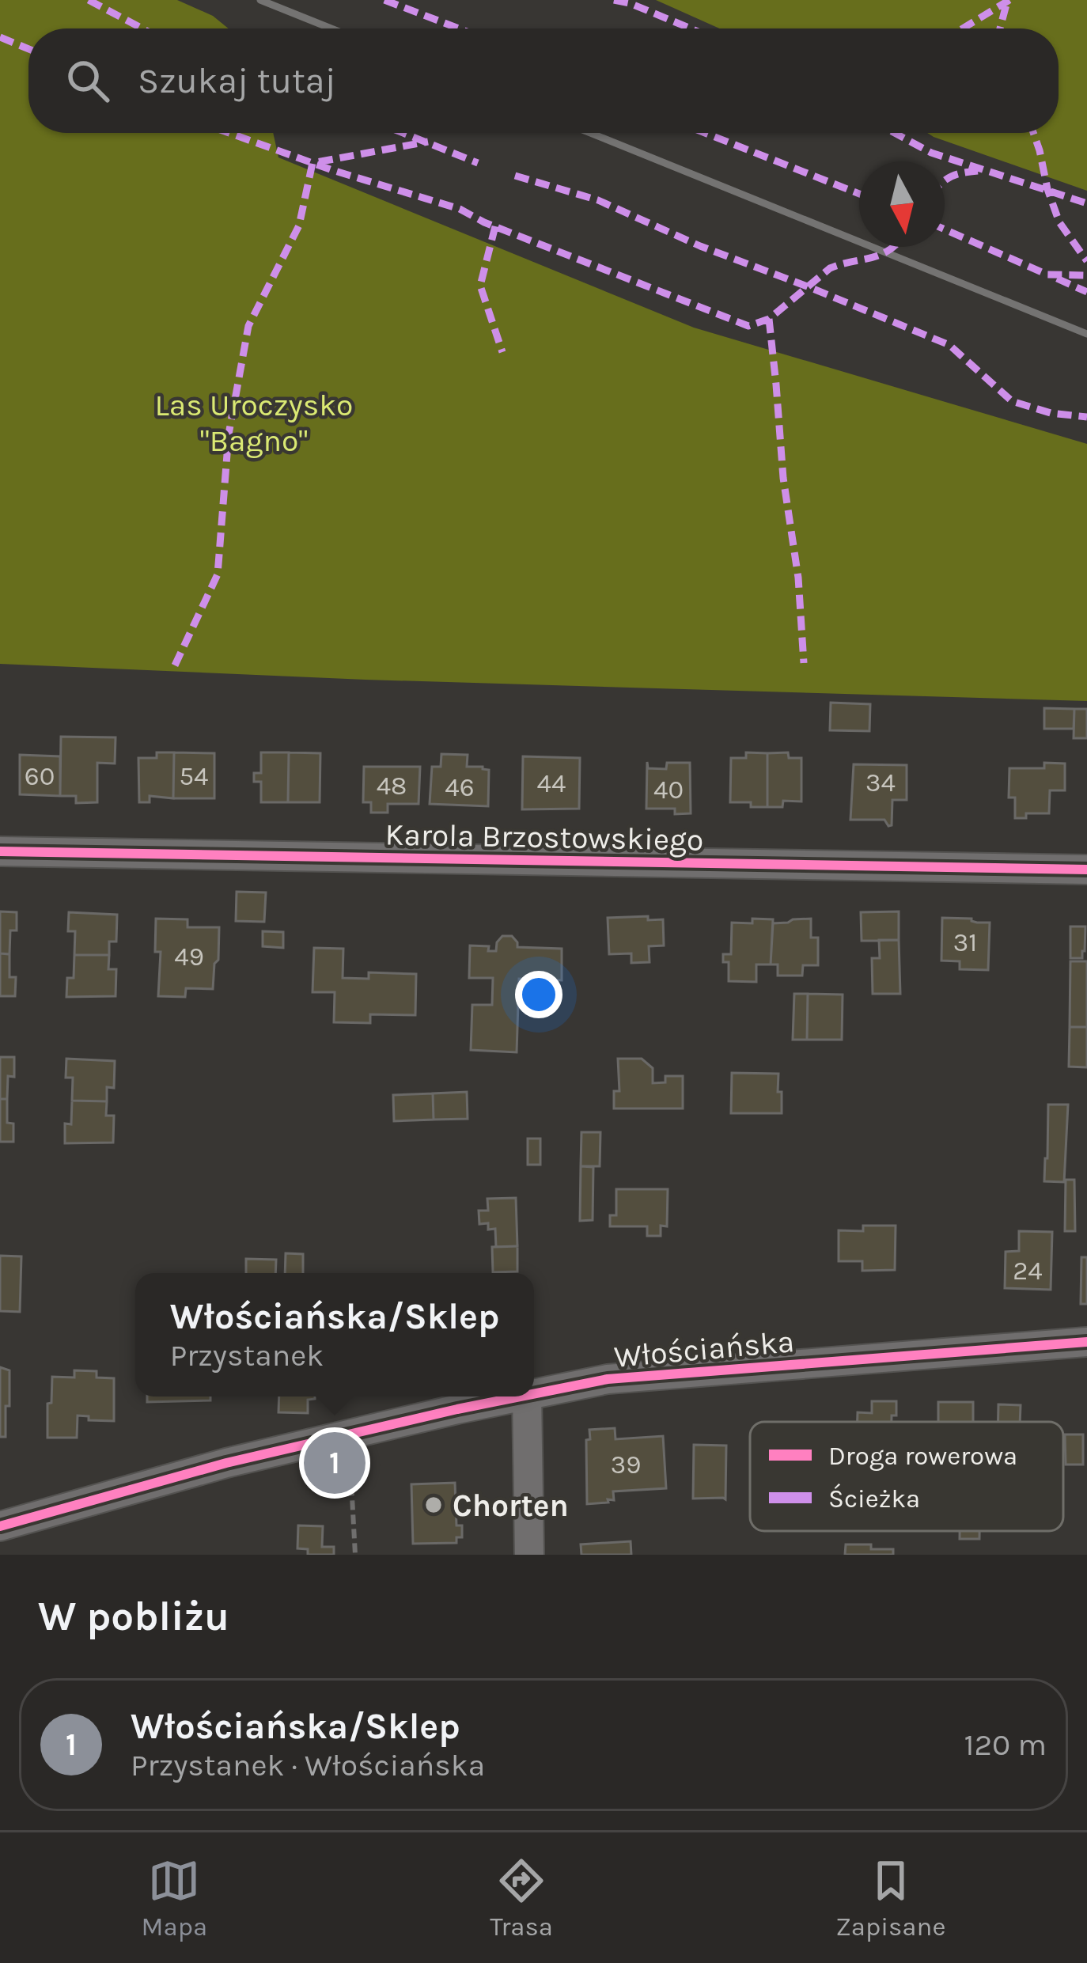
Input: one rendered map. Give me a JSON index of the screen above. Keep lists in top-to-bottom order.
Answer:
{
  "streets": {
    "street": ["Karola Brzostowskiego", "Włościańska"]
  },
  "parks": ["Las Uroczysko \"Bagno\""],
  "places": ["Chorten"],
  "house_numbers": [
    "60",
    "54",
    "34",
    "44",
    "48",
    "46",
    "40",
    "31",
    "49",
    "24",
    "39"
  ],
  "legend": ["Droga rowerowa", "Ścieżka"],
  "north": "bottom",
  "page": {
    "search": "Szukaj tutaj",
    "popup": ["Włościańska/Sklep", "Przystanek"],
    "pins": "1",
    "heading": "W pobliżu",
    "list": [
      {
        "mark": "1",
        "name": "Włościańska/Sklep",
        "note": "Przystanek · Włościańska",
        "value": "120 m"
      }
    ],
    "nav": ["Mapa", "Trasa", "Zapisane"]
  }
}
